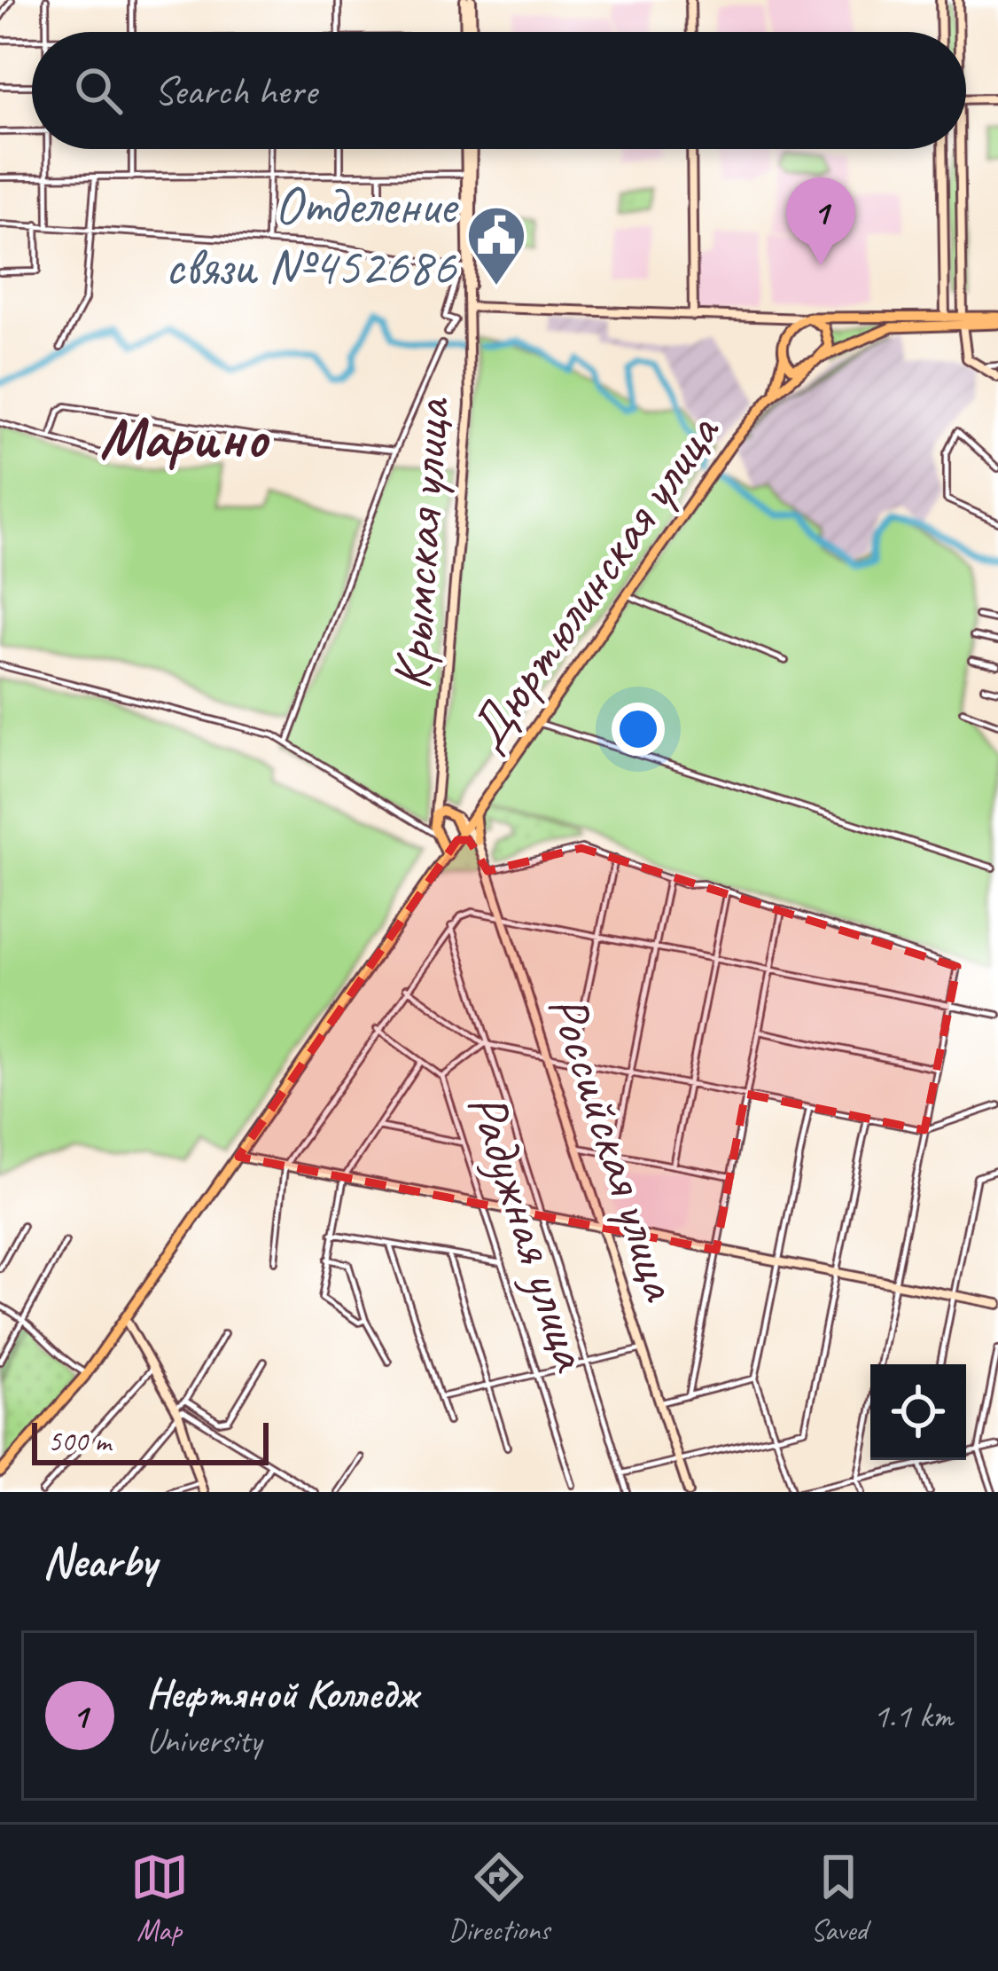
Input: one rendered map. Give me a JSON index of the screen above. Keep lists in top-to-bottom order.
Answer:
{
  "streets": {
    "main road": ["Крымская улица", "Дюртюлинская улица", "Российская улица"],
    "street": ["Радужная улица"]
  },
  "crossings": [
    ["Дюртюлинская улица", "Российская улица"]
  ],
  "districts": ["Марино"],
  "places": {
    "public building": ["Отделение связи №452686"]
  },
  "scale_bar": "500 m",
  "page": {
    "search": "Search here",
    "pins": "1",
    "scale": "500 m",
    "heading": "Nearby",
    "list": [
      {
        "mark": "1",
        "name": "Нефтяной Колледж",
        "note": "University",
        "value": "1.1 km"
      }
    ],
    "nav": ["Map", "Directions", "Saved"]
  }
}
